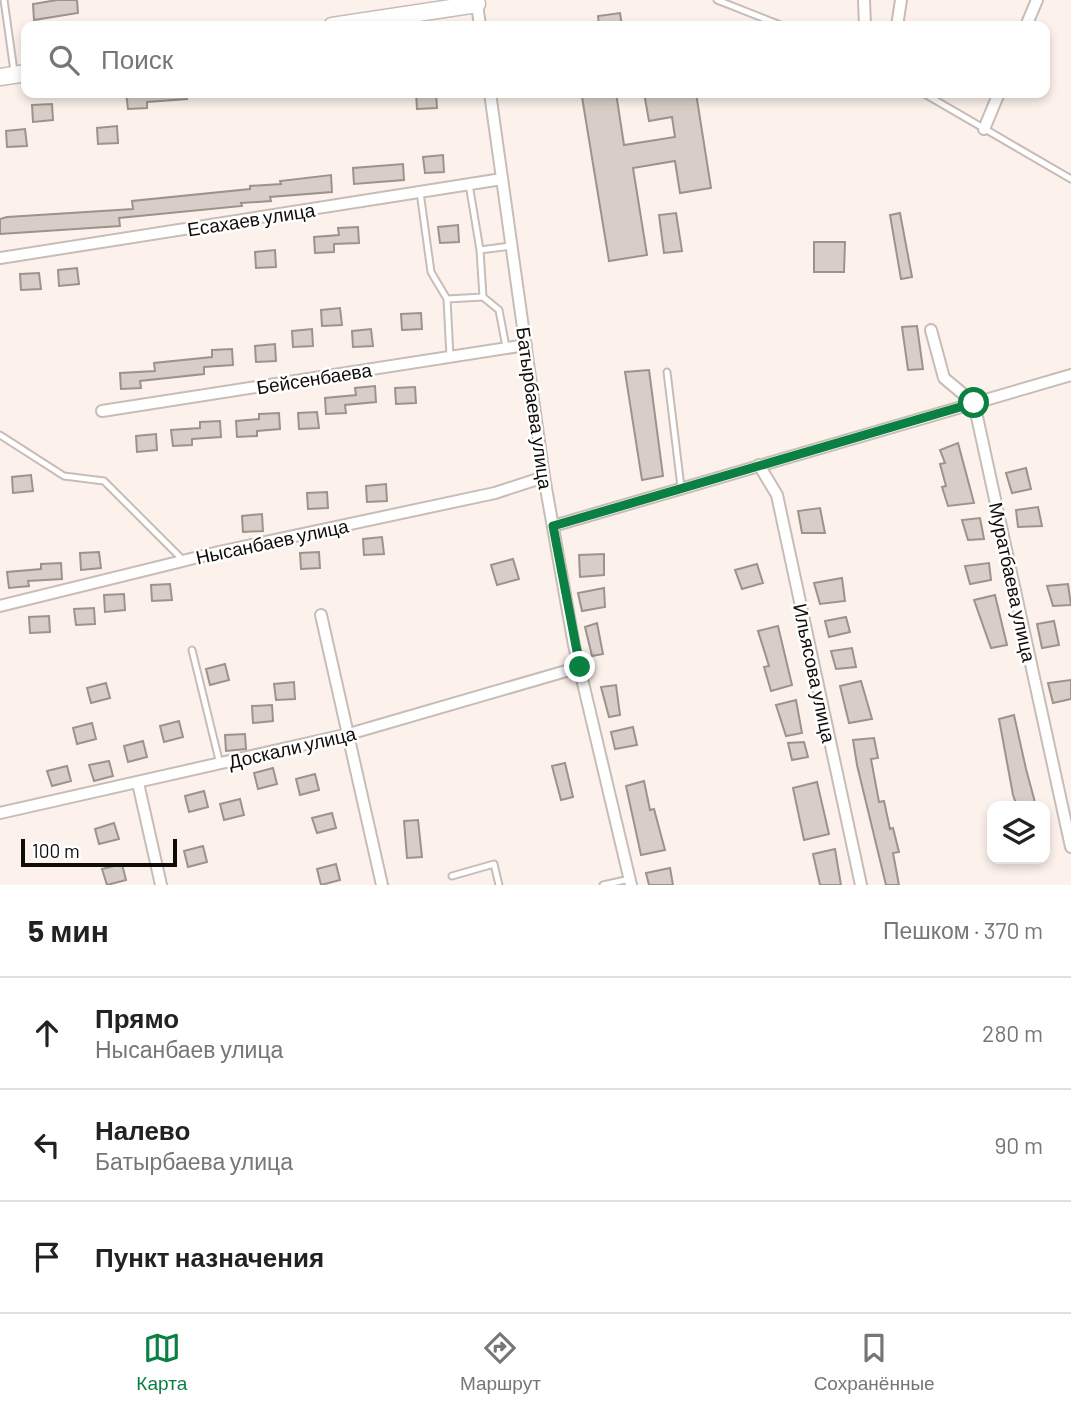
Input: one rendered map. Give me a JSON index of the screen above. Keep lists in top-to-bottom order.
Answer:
{
  "streets": {
    "street": [
      "Есахаев улица",
      "Бейсенбаева",
      "Батырбаева улица",
      "Нысанбаев улица",
      "Муратбаева улица",
      "Ильясова улица",
      "Доскали улица"
    ]
  },
  "crossings": [
    ["Есахаев улица", "Батырбаева улица"],
    ["Бейсенбаева", "Батырбаева улица"],
    ["Батырбаева улица", "Нысанбаев улица"],
    ["Батырбаева улица", "Доскали улица"]
  ],
  "scale_bar": "100 m",
  "page": {
    "search": "Поиск",
    "scale": "100 m",
    "heading": ["5 мин", "Пешком · 370 m"],
    "list": [
      ["Прямо", "Нысанбаев улица", "280 m"],
      ["Налево", "Батырбаева улица", "90 m"],
      "Пункт назначения"
    ],
    "nav": ["Карта", "Маршрут", "Сохранённые"]
  }
}
